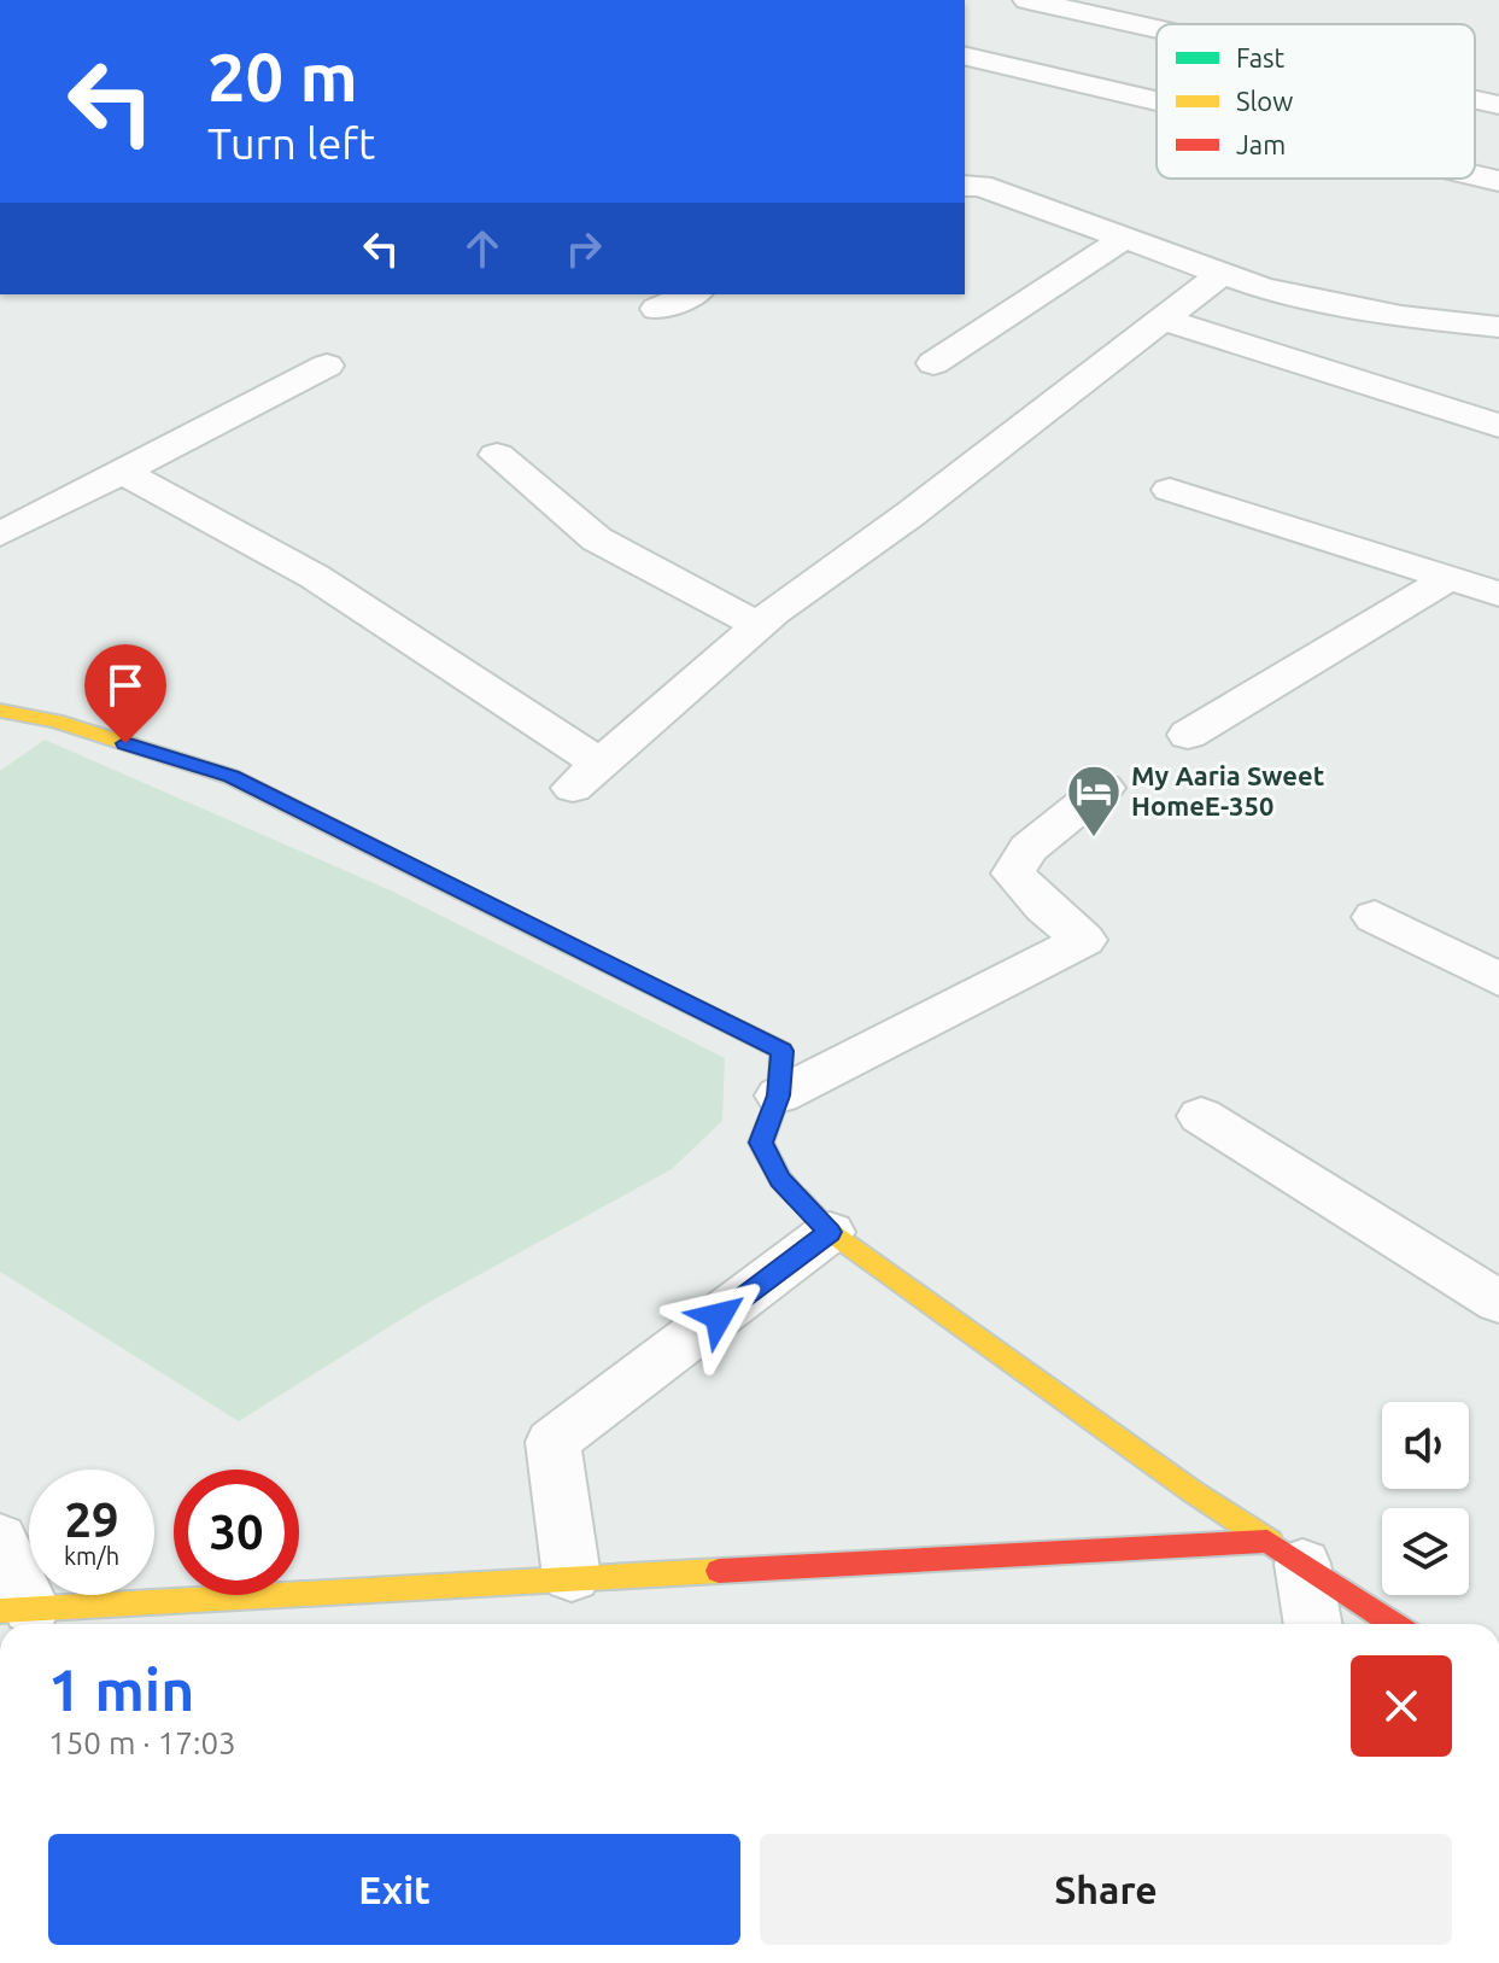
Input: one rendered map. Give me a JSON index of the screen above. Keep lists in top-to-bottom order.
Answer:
{
  "places": {
    "hotel": ["My Aaria Sweet HomeE-350"]
  },
  "legend": ["Fast", "Slow", "Jam"],
  "page": {
    "turn": ["20 m", "Turn left"],
    "speed": "29 km/h",
    "limit": "30",
    "heading": ["1 min", "150 m · 17:03"],
    "buttons": ["Exit", "Share"]
  }
}
